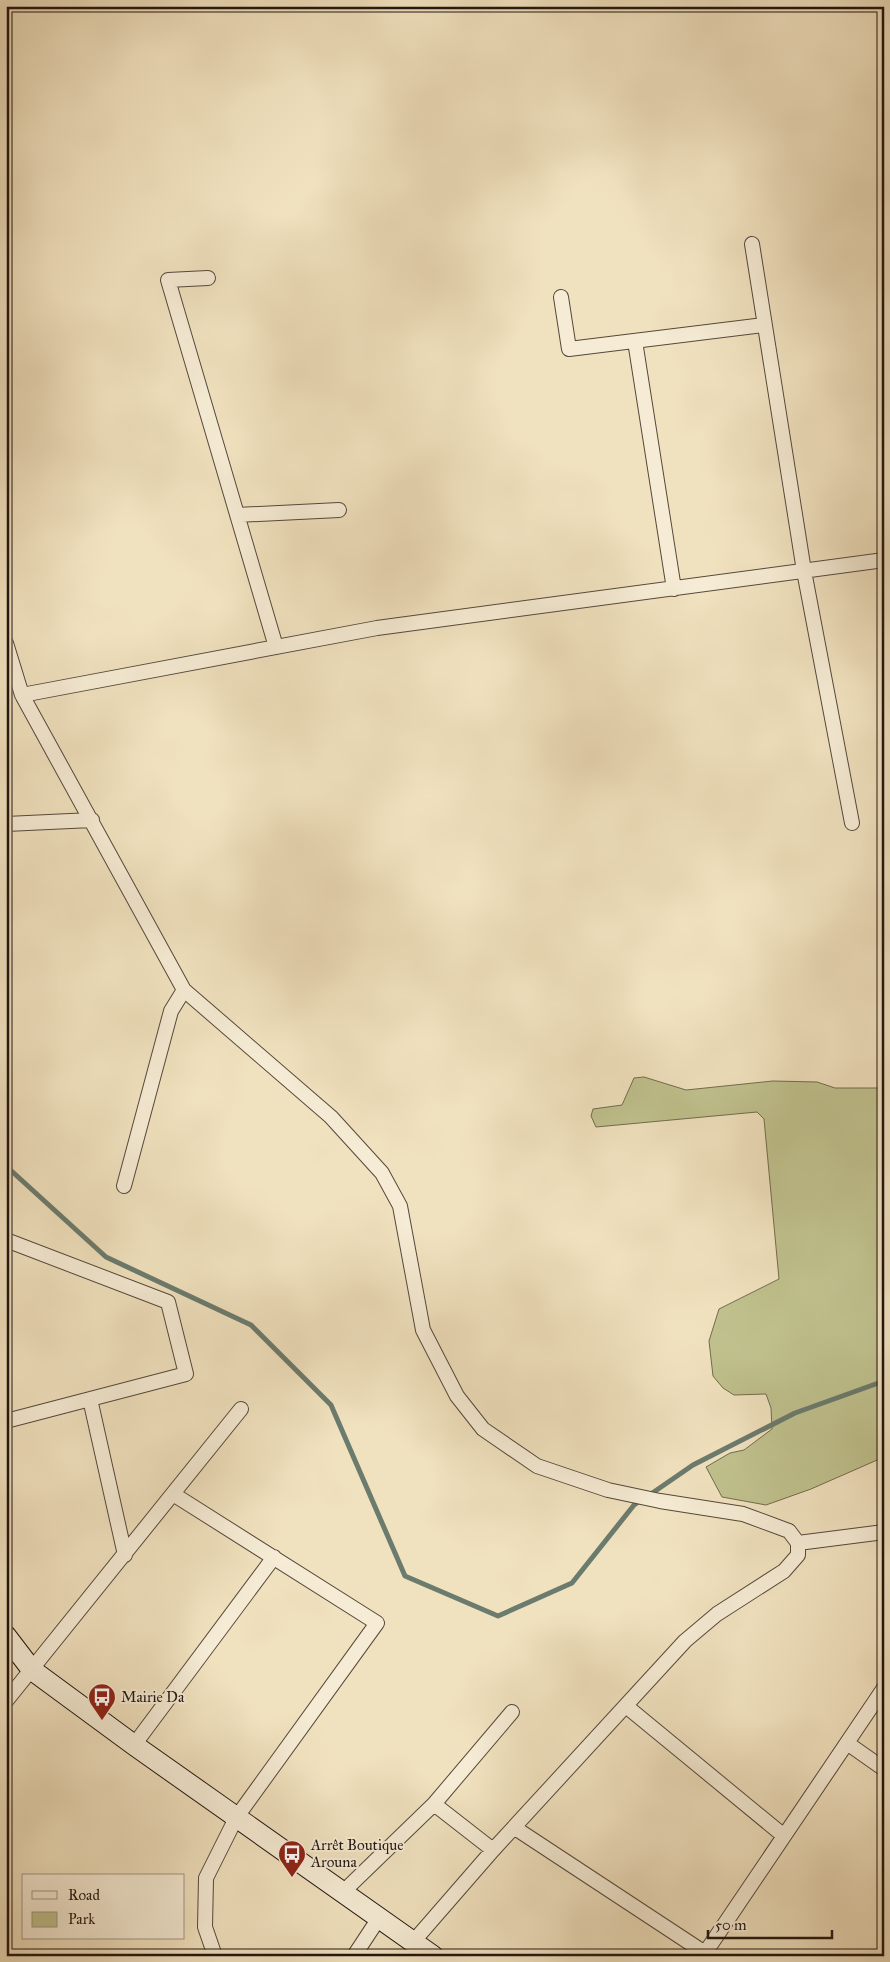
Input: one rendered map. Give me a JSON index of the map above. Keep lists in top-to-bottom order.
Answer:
{
  "places": {
    "bus stop": ["Mairie Da", "Arrêt Boutique Arouna"]
  },
  "legend": ["Road", "Park"],
  "scale_bar": "50 m"
}
